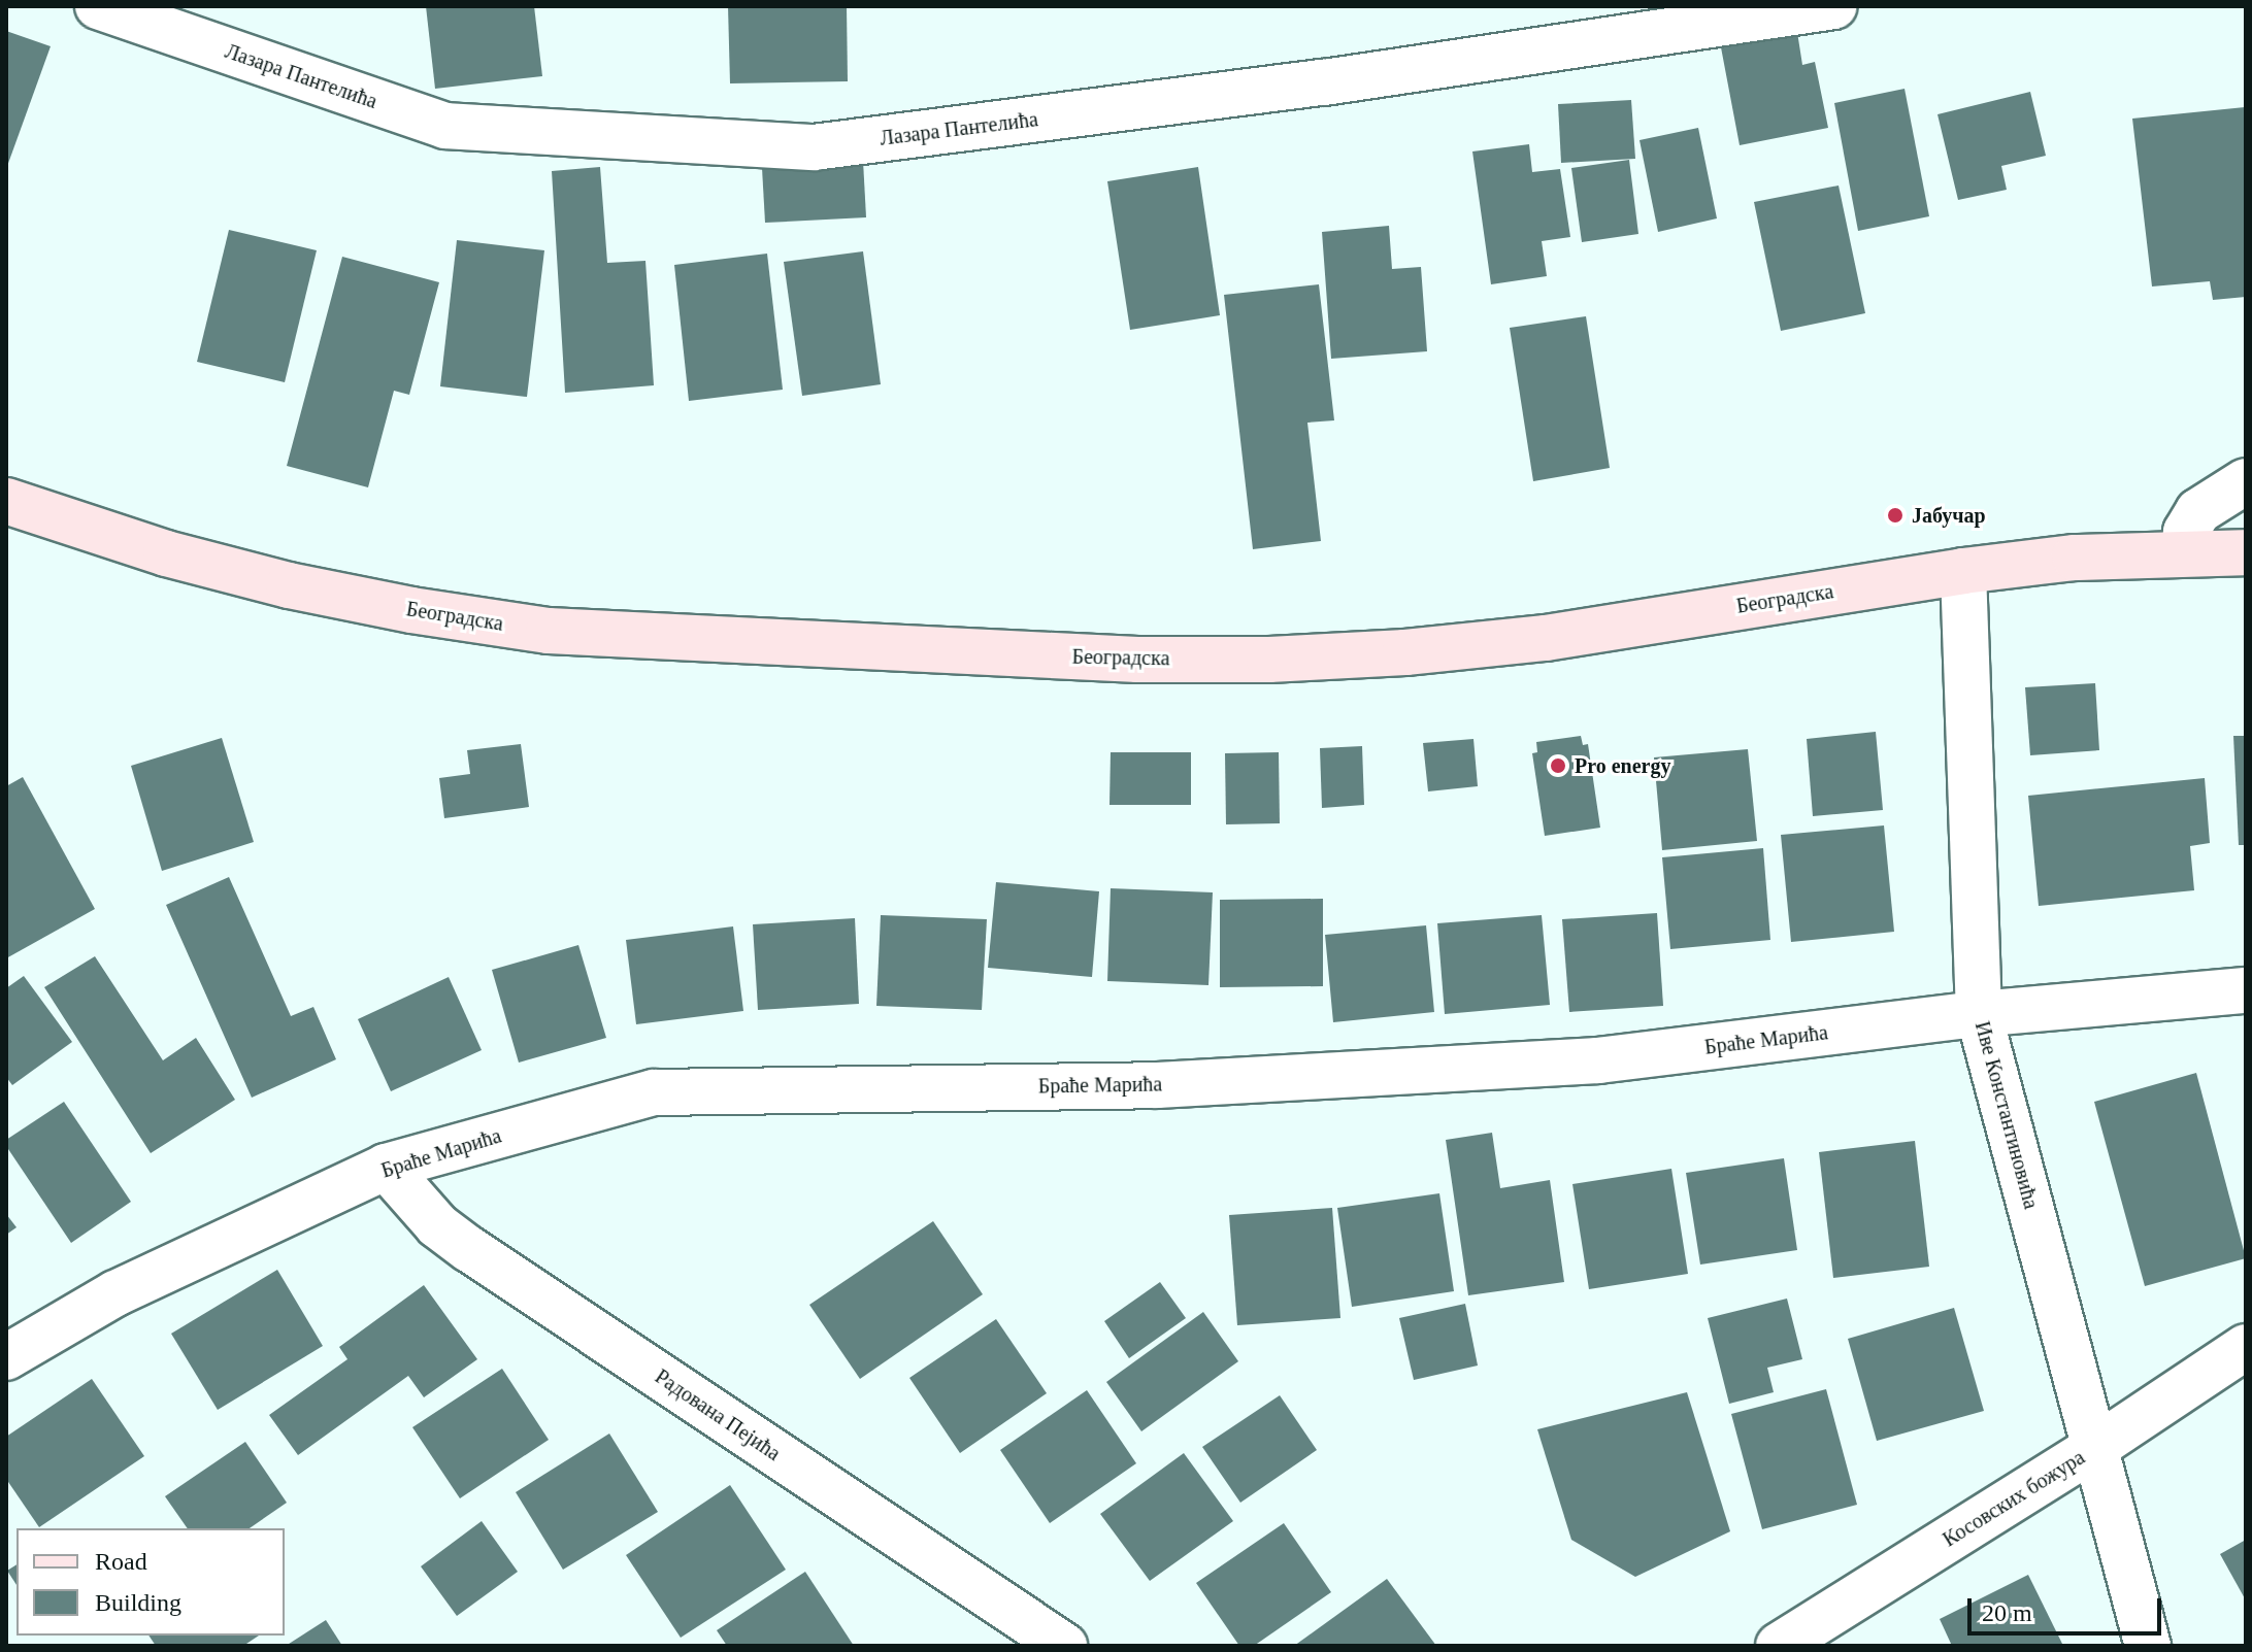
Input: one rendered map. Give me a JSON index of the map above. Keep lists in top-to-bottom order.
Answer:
{
  "streets": {
    "street": [
      "Лазара Пантелића",
      "Београдска",
      "Браће Марића",
      "Иве Константиновића",
      "Радована Пејића",
      "Косовских божура"
    ]
  },
  "crossings": [
    ["Београдска", "Иве Константиновића"],
    ["Браће Марића", "Иве Константиновића"],
    ["Браће Марића", "Радована Пејића"],
    ["Иве Константиновића", "Косовских божура"]
  ],
  "places": ["Јабучар", "Pro energy"],
  "legend": ["Road", "Building"],
  "scale_bar": "20 m"
}
